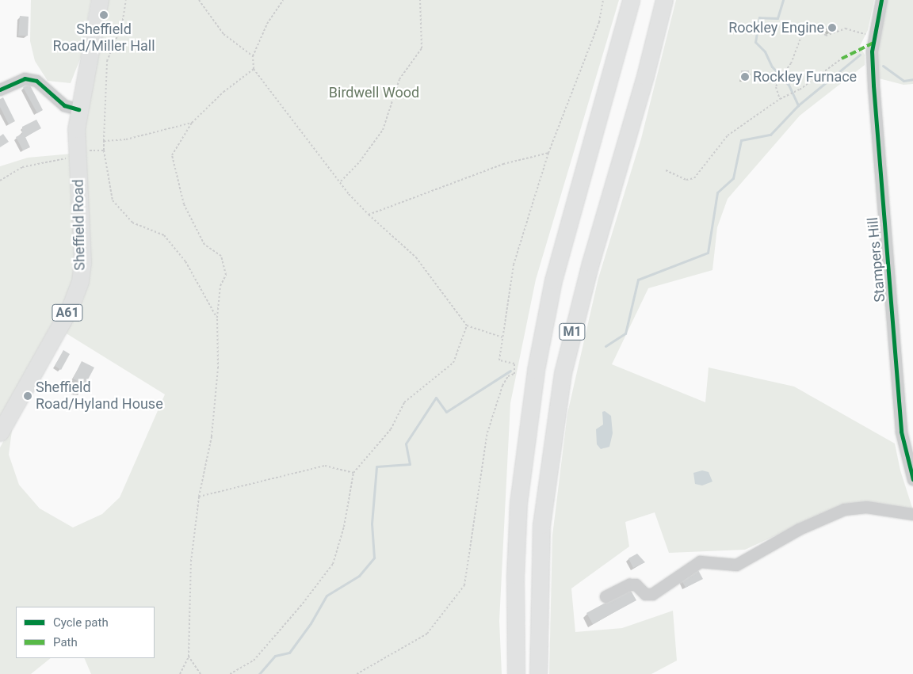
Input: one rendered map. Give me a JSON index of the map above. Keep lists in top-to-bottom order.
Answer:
{
  "streets": {
    "highway": ["Sheffield Road", "A61", "M1"],
    "street": ["Stampers Hill"]
  },
  "parks": ["Birdwell Wood"],
  "places": [
    "Sheffield Road/Miller Hall",
    "Rockley Engine",
    "Rockley Furnace",
    "Sheffield Road/Hyland House"
  ],
  "legend": ["Cycle path", "Path"]
}
